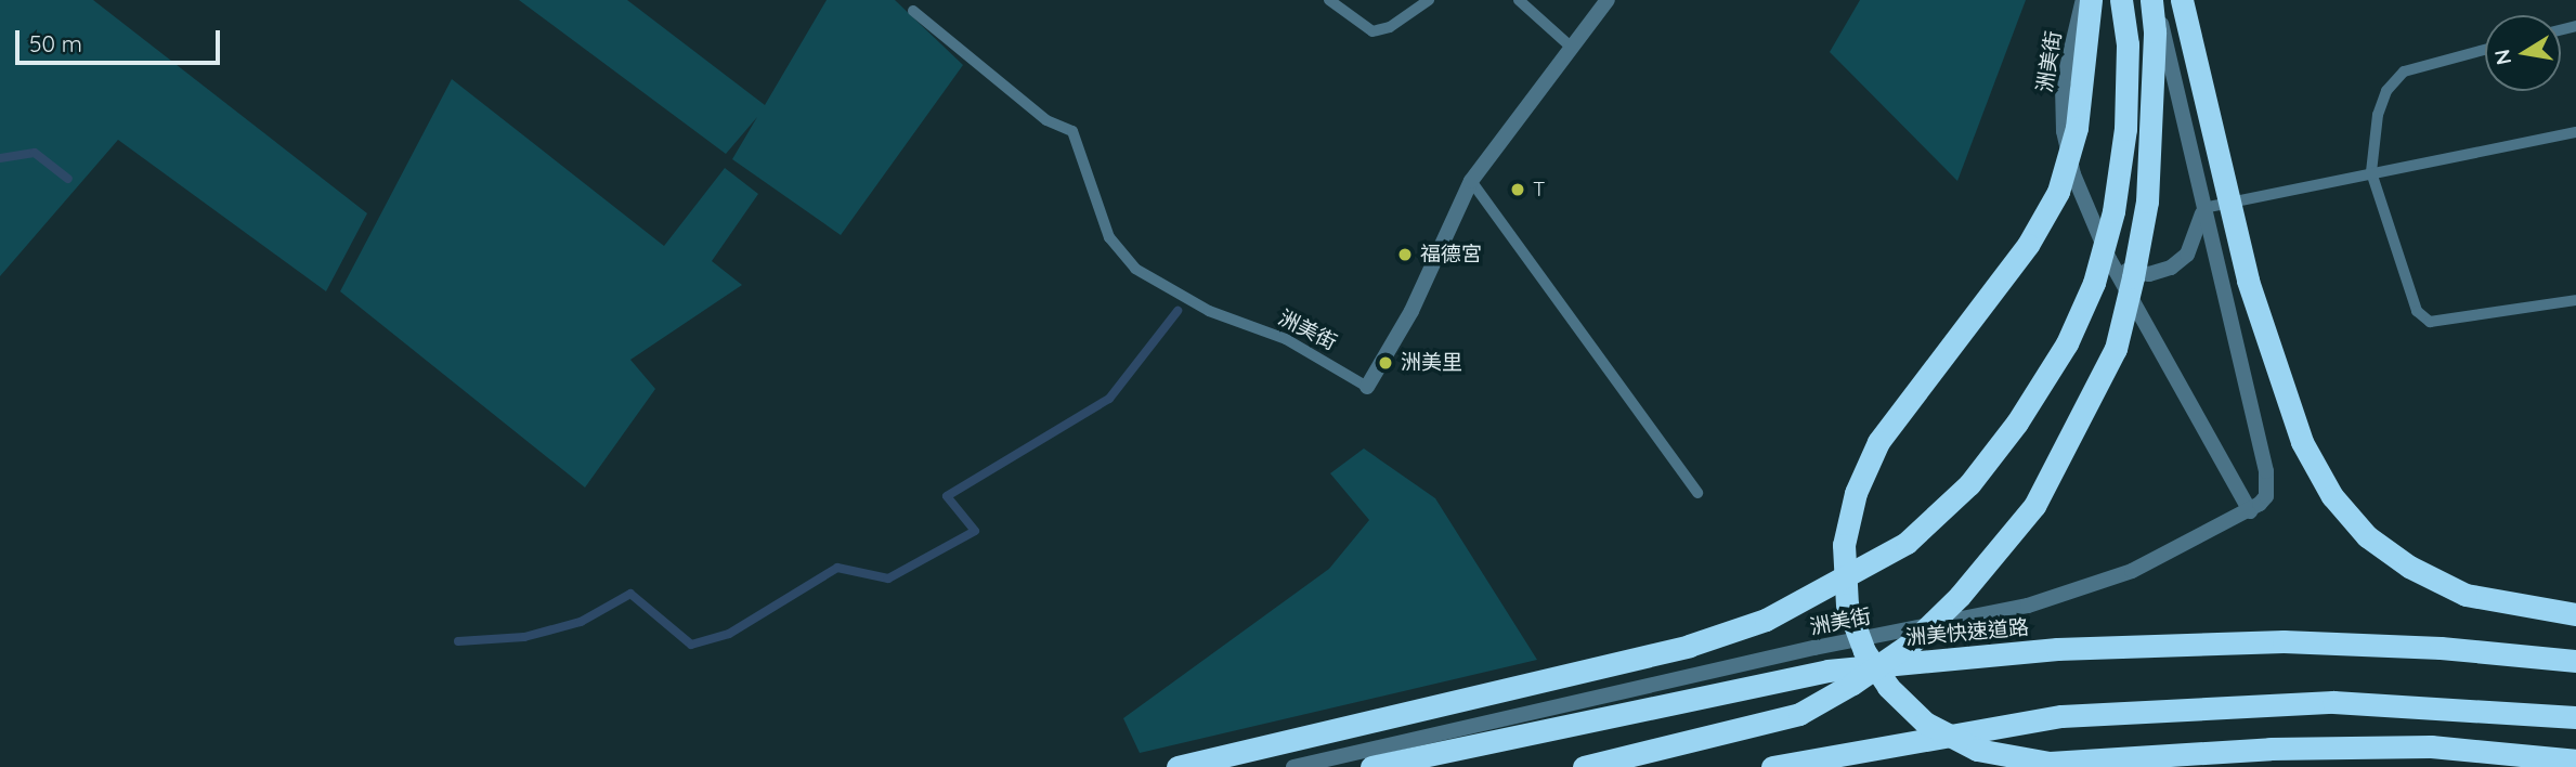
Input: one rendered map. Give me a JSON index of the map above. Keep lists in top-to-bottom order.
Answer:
{
  "streets": {
    "highway": ["洲美快速道路"],
    "street": ["洲美街"]
  },
  "places": ["T", "福德宮", "洲美里"],
  "scale_bar": "50 m",
  "north": "left"
}
